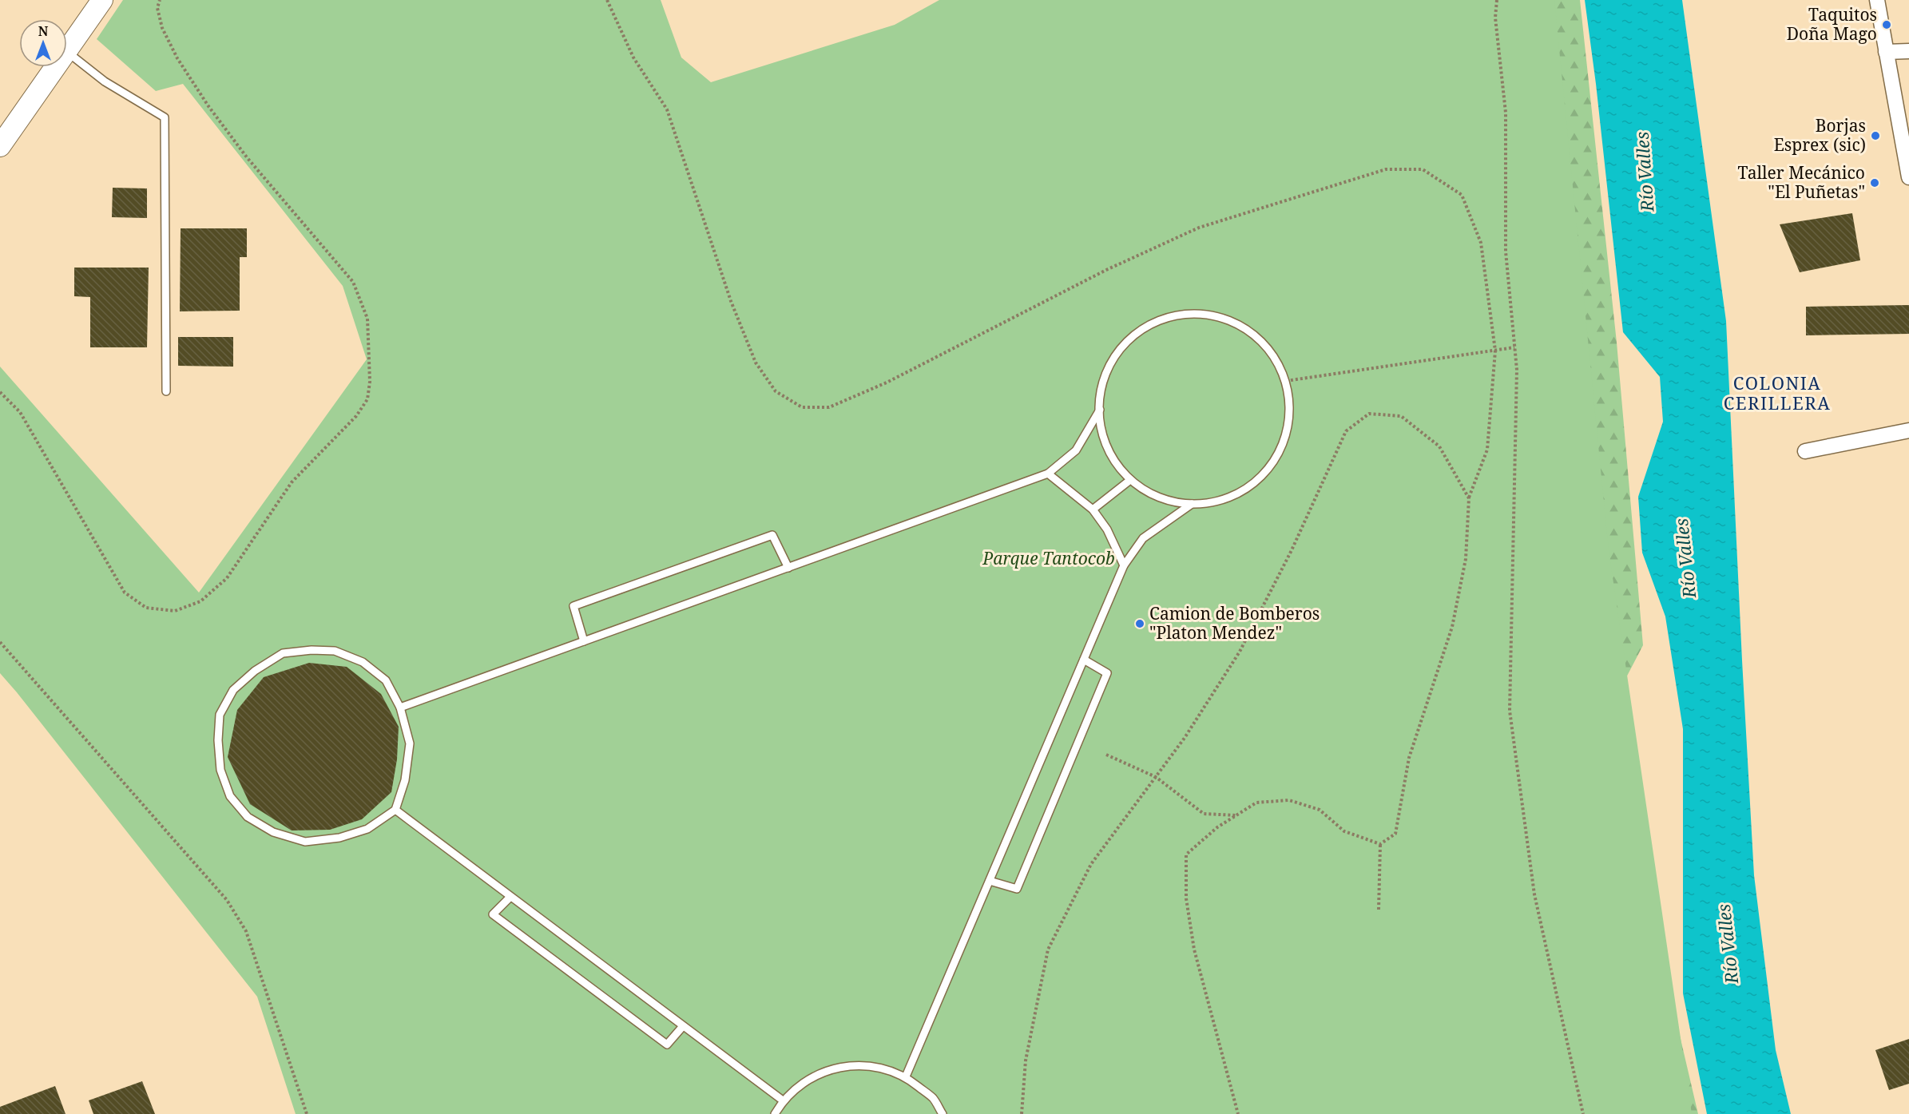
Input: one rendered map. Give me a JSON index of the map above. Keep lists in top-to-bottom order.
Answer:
{
  "districts": ["COLONIA CERILLERA"],
  "water": ["Río Valles"],
  "parks": ["Parque Tantocob"],
  "places": [
    "Taquitos Doña Mago",
    "Borjas Esprex (sic)",
    "Taller Mecánico \"El Puñetas\"",
    "Camion de Bomberos \"Platon Mendez\""
  ],
  "north": "top"
}
